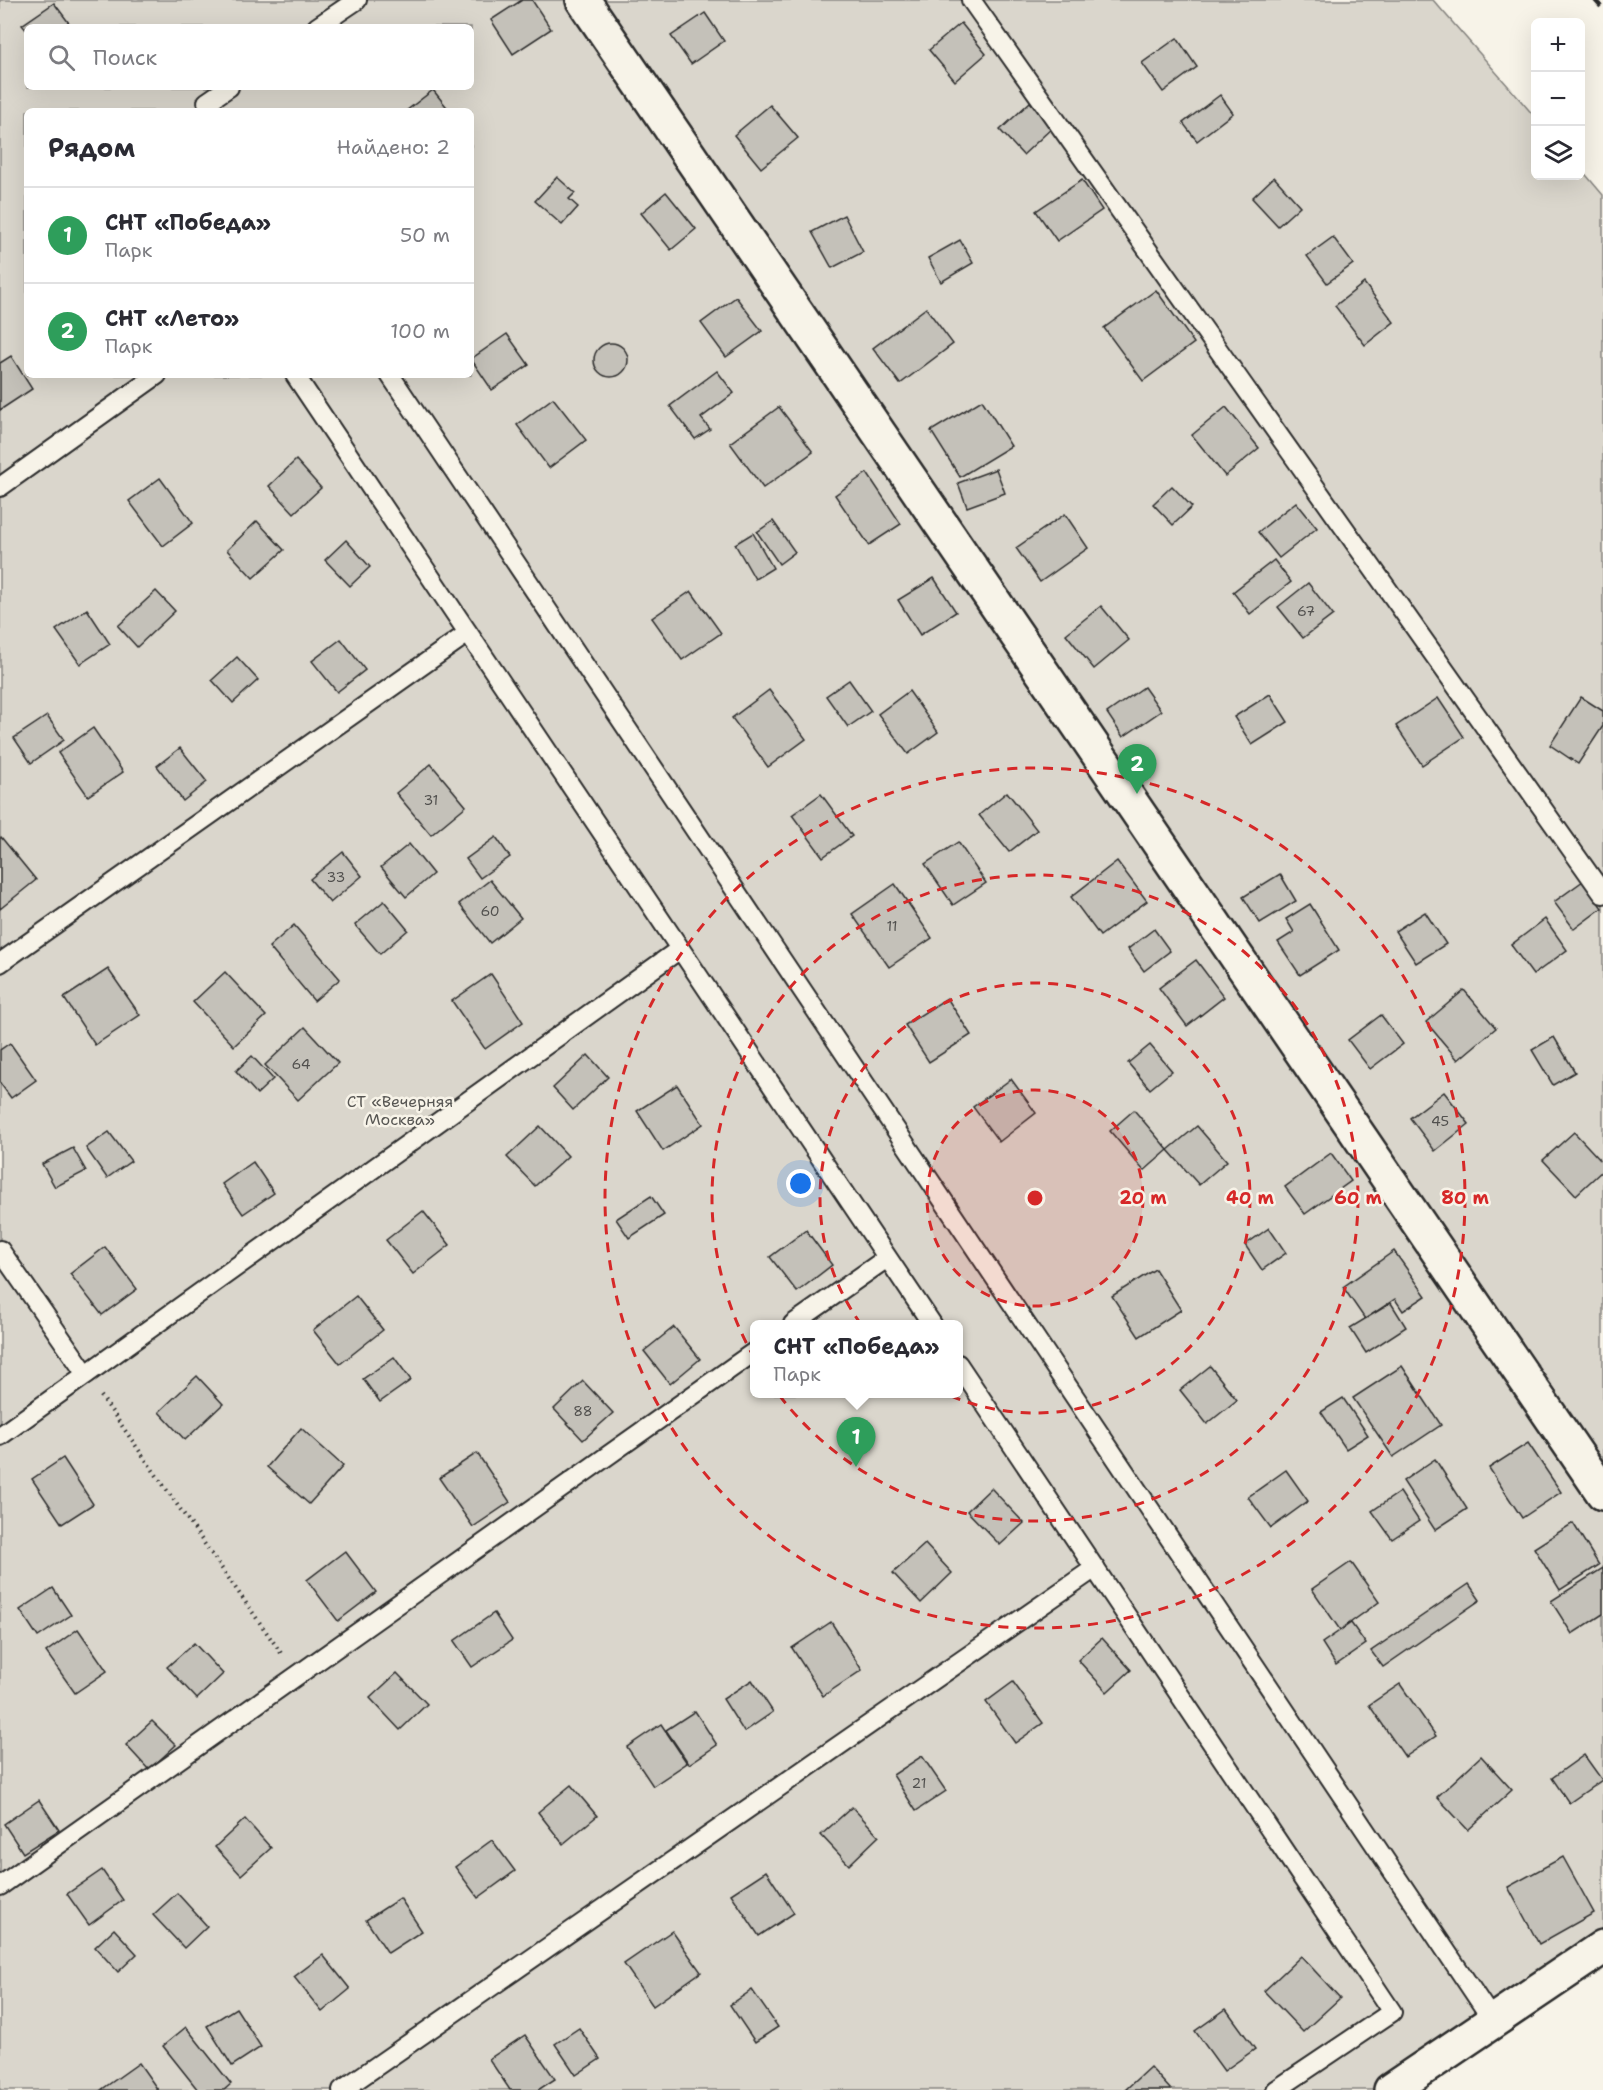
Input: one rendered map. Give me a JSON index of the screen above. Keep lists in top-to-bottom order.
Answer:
{
  "parks": ["СТ «Вечерняя Москва»"],
  "house_numbers": [
    "67",
    "31",
    "33",
    "60",
    "11",
    "64",
    "45",
    "88",
    "21"
  ],
  "page": {
    "map_buttons": ["+", "−"],
    "search": "Поиск",
    "heading": ["Рядом", "Найдено: 2"],
    "list": [
      {
        "mark": "1",
        "name": "СНТ «Победа»",
        "note": "Парк",
        "value": "50 m"
      },
      {
        "mark": "2",
        "name": "СНТ «Лето»",
        "note": "Парк",
        "value": "100 m"
      }
    ],
    "pins": ["2", "1"],
    "popup": ["СНТ «Победа»", "Парк"]
  },
  "rings": [
    "20 m",
    "40 m",
    "60 m",
    "80 m"
  ]
}
